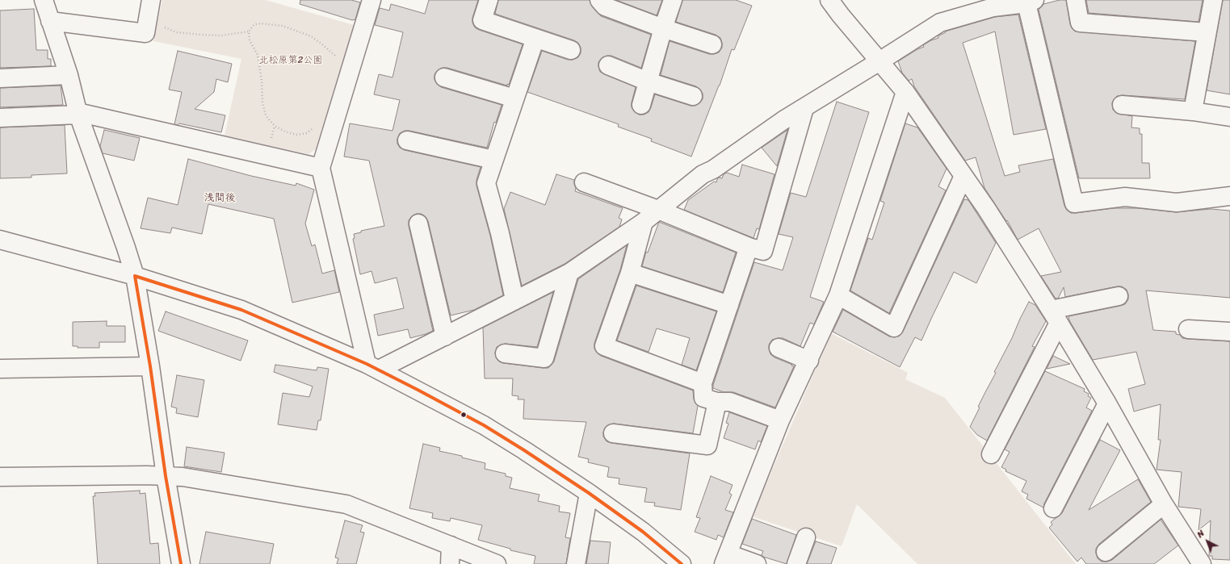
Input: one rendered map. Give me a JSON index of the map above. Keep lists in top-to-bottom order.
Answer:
{
  "districts": ["浅間後"],
  "parks": ["北松原第2公園"],
  "north": "top left"
}
